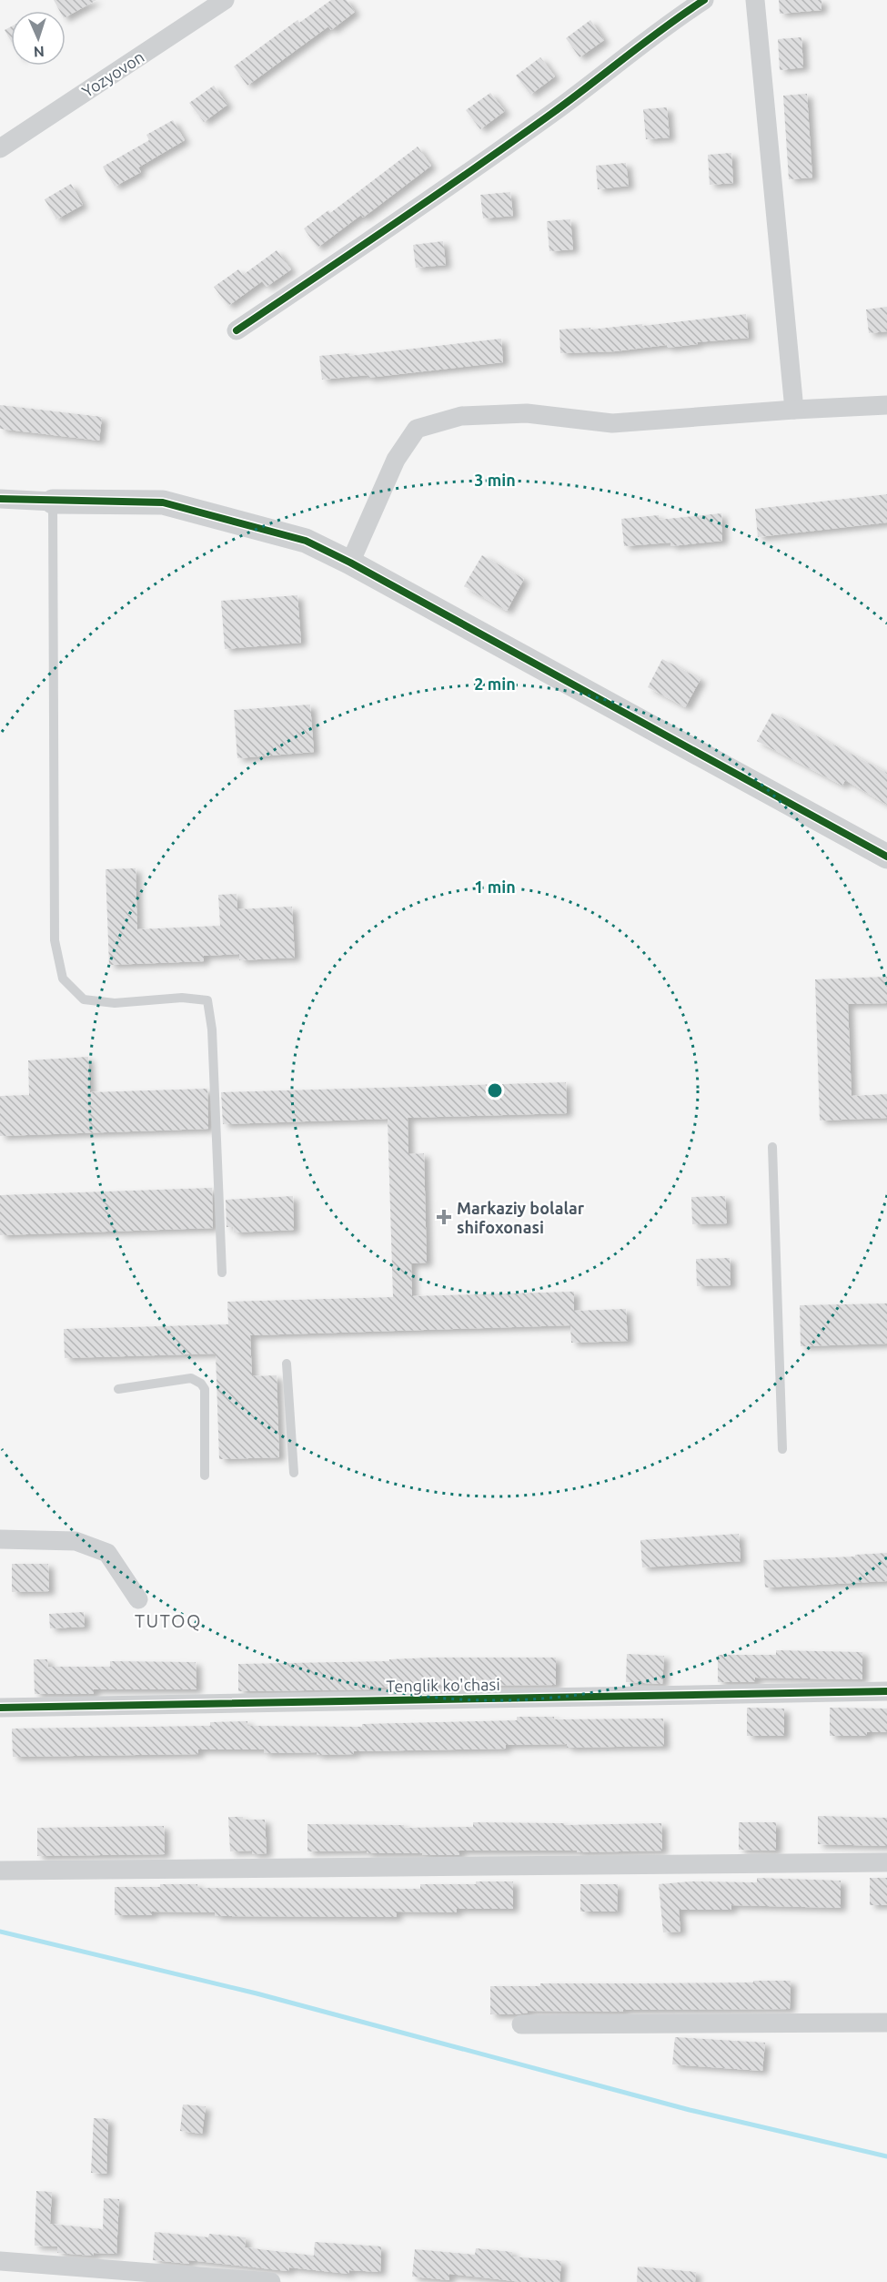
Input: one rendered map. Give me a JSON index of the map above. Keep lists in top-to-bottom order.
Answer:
{
  "streets": {
    "street": ["Yozyovon", "Tenglik ko'chasi"]
  },
  "districts": ["TUTOQ"],
  "places": {
    "health": ["Markaziy bolalar shifoxonasi"]
  },
  "north": "bottom",
  "rings": ["3 min", "2 min", "1 min"]
}
